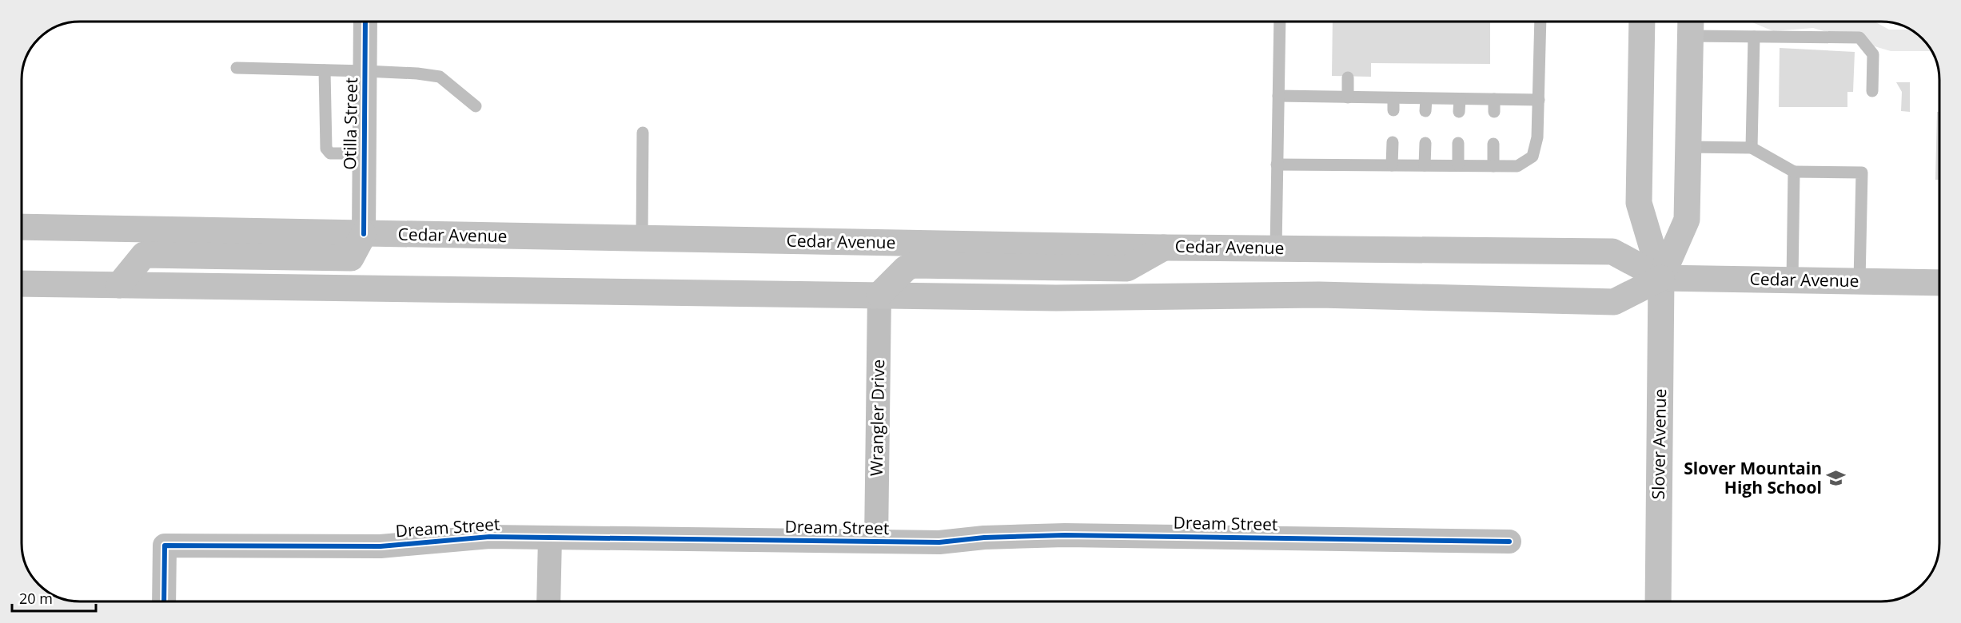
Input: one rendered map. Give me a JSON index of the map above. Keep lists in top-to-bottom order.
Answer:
{
  "streets": {
    "main road": ["Cedar Avenue", "Slover Avenue"],
    "street": ["Otilla Street", "Wrangler Drive", "Dream Street"]
  },
  "crossings": [
    ["Otilla Street", "Cedar Avenue"],
    ["Cedar Avenue", "Wrangler Drive"],
    ["Cedar Avenue", "Slover Avenue"],
    ["Wrangler Drive", "Dream Street"]
  ],
  "places": {
    "school or university": ["Slover Mountain High School"]
  },
  "scale_bar": "20 m"
}
